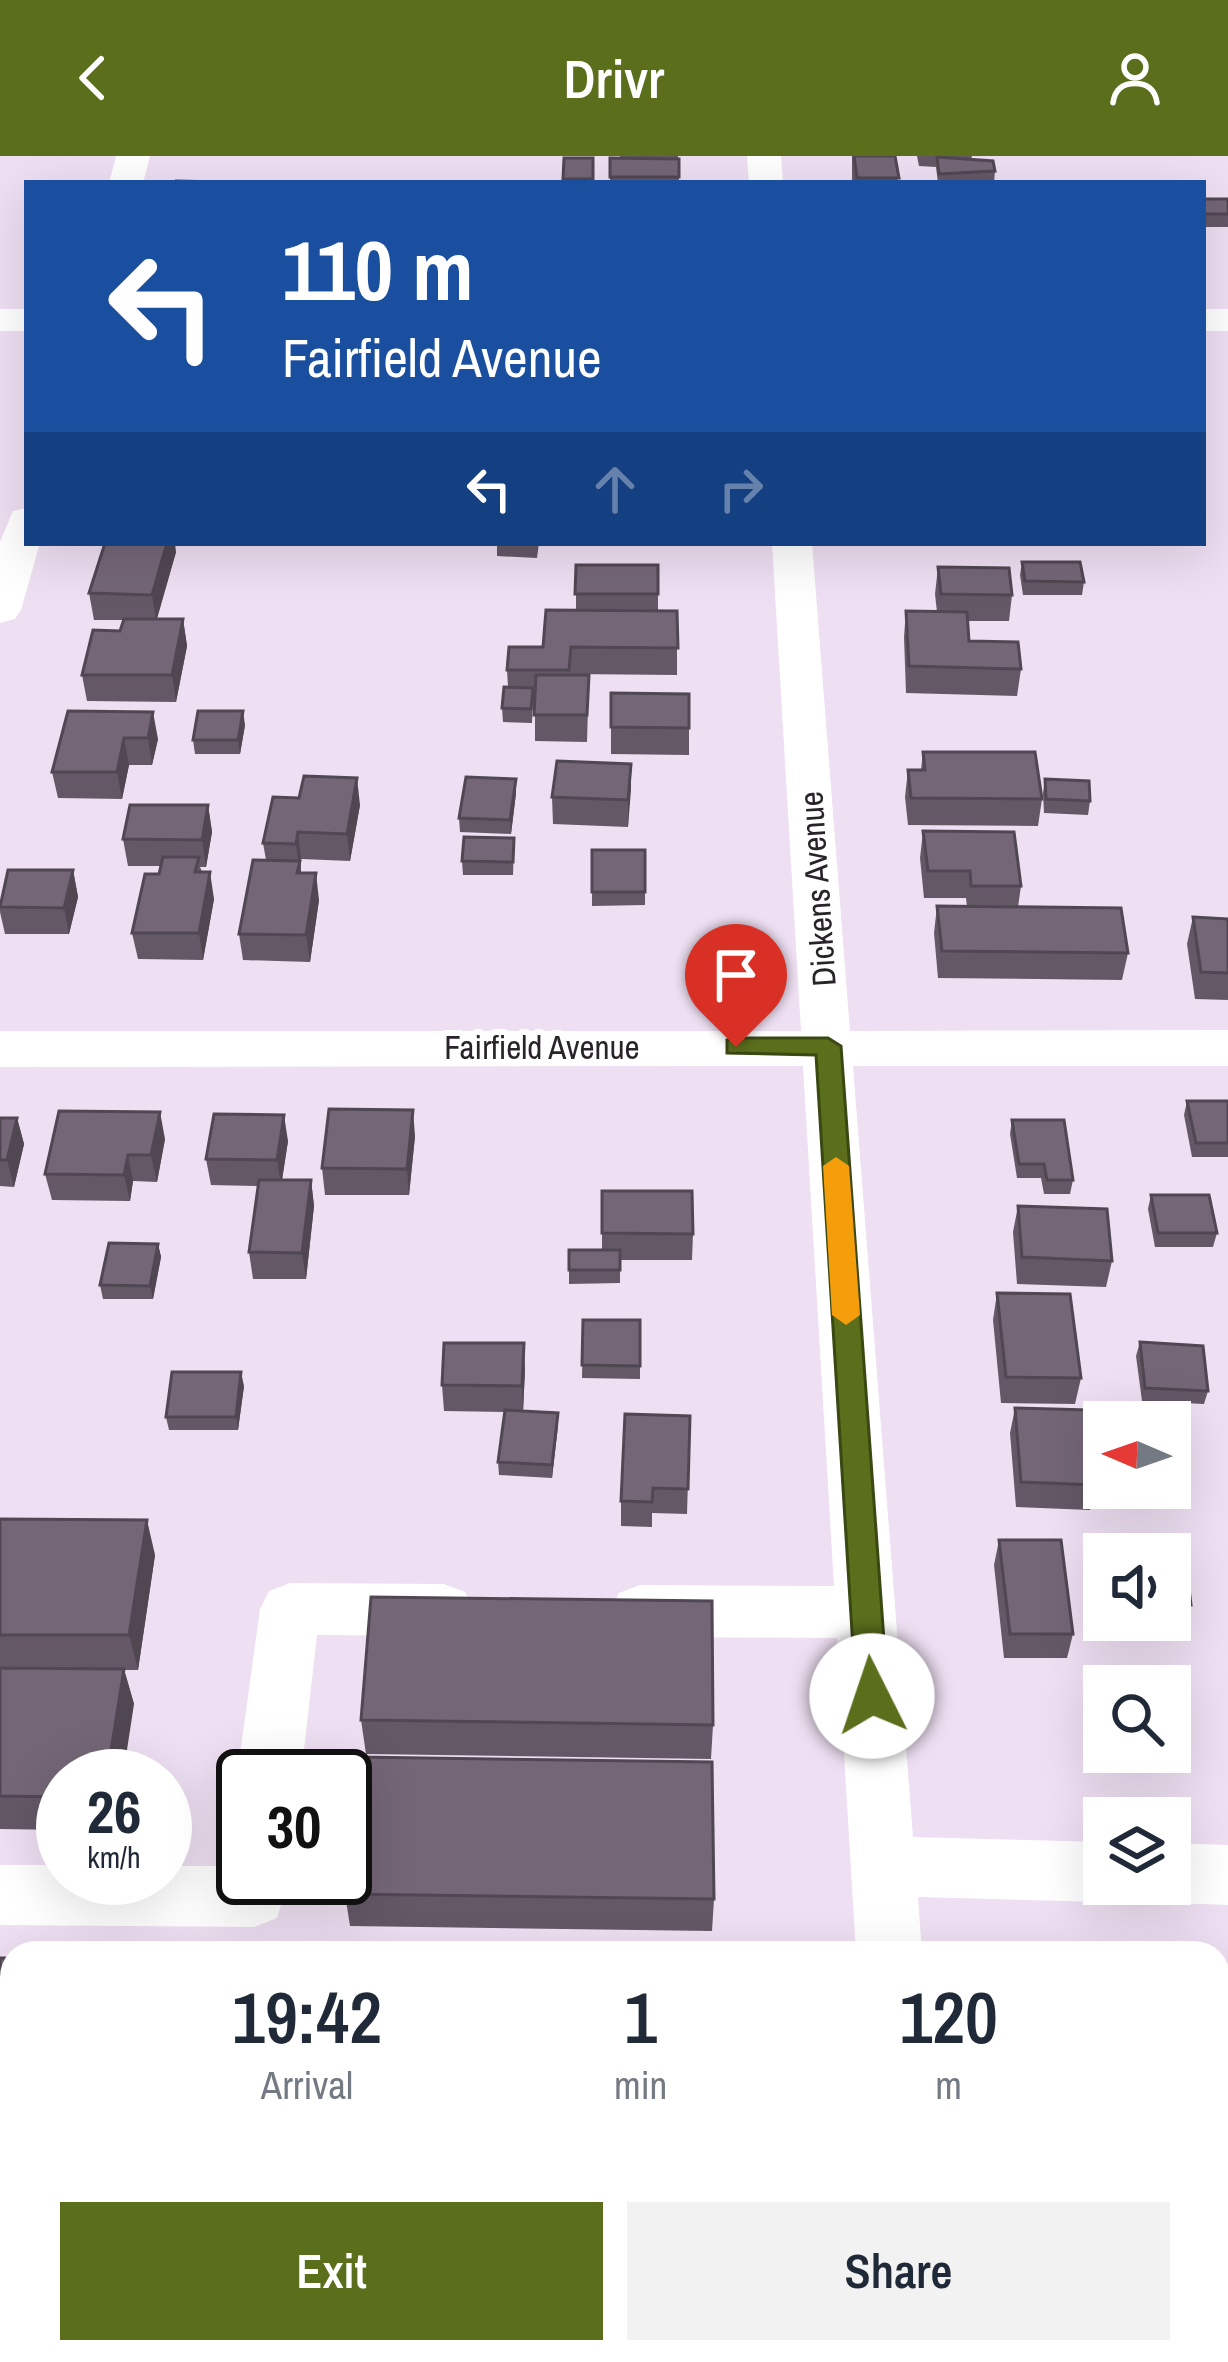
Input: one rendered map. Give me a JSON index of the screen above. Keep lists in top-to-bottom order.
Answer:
{
  "streets": {
    "street": ["Dickens Avenue", "Fairfield Avenue"]
  },
  "crossings": [
    ["Dickens Avenue", "Fairfield Avenue"]
  ],
  "north": "left",
  "page": {
    "header": "Drivr",
    "turn": ["110 m", "Fairfield Avenue"],
    "speed": "26 km/h",
    "limit": "30",
    "eta": [
      "19:42",
      "Arrival",
      "1",
      "min",
      "120",
      "m"
    ],
    "buttons": ["Exit", "Share"]
  }
}
